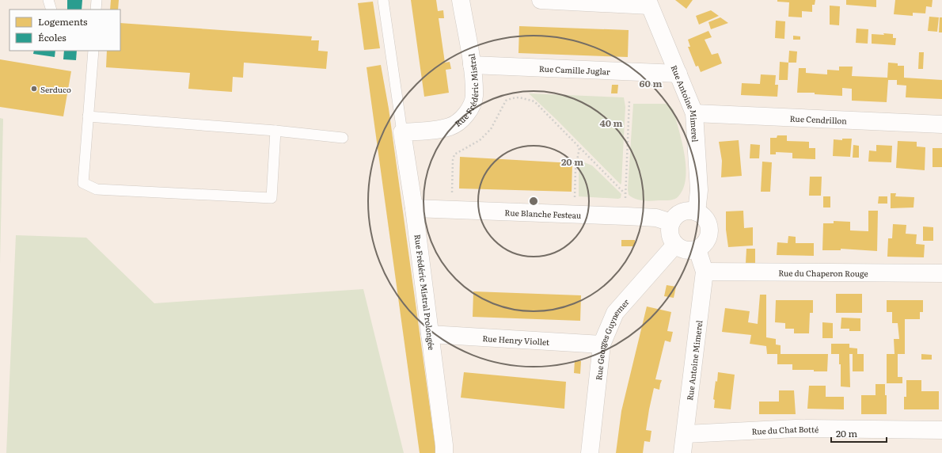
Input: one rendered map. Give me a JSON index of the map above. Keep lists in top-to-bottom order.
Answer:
{
  "streets": {
    "street": [
      "Rue Camille Juglar",
      "Rue Frédéric Mistral",
      "Rue Antoine Mimerel",
      "Rue Cendrillon",
      "Rue Blanche Festeau",
      "Rue du Chaperon Rouge",
      "Rue Frédéric Mistral Prolongée",
      "Rue Henry Viollet",
      "Rue Georges Guynemer",
      "Rue du Chat Botté"
    ]
  },
  "crossings": [
    ["Rue Camille Juglar", "Rue Frédéric Mistral"],
    ["Rue Camille Juglar", "Rue Antoine Mimerel"],
    ["Rue Frédéric Mistral", "Rue Frédéric Mistral Prolongée"],
    ["Rue Antoine Mimerel", "Rue Cendrillon"],
    ["Rue Antoine Mimerel", "Rue Blanche Festeau"],
    ["Rue Antoine Mimerel", "Rue du Chaperon Rouge"],
    ["Rue Antoine Mimerel", "Rue Georges Guynemer"],
    ["Rue Antoine Mimerel", "Rue du Chat Botté"],
    ["Rue Blanche Festeau", "Rue Frédéric Mistral Prolongée"],
    ["Rue Blanche Festeau", "Rue Georges Guynemer"],
    ["Rue Frédéric Mistral Prolongée", "Rue Henry Viollet"],
    ["Rue Henry Viollet", "Rue Georges Guynemer"]
  ],
  "places": ["Serduco"],
  "legend": ["Logements", "Écoles"],
  "scale_bar": "20 m",
  "rings": ["60 m", "40 m", "20 m"]
}
